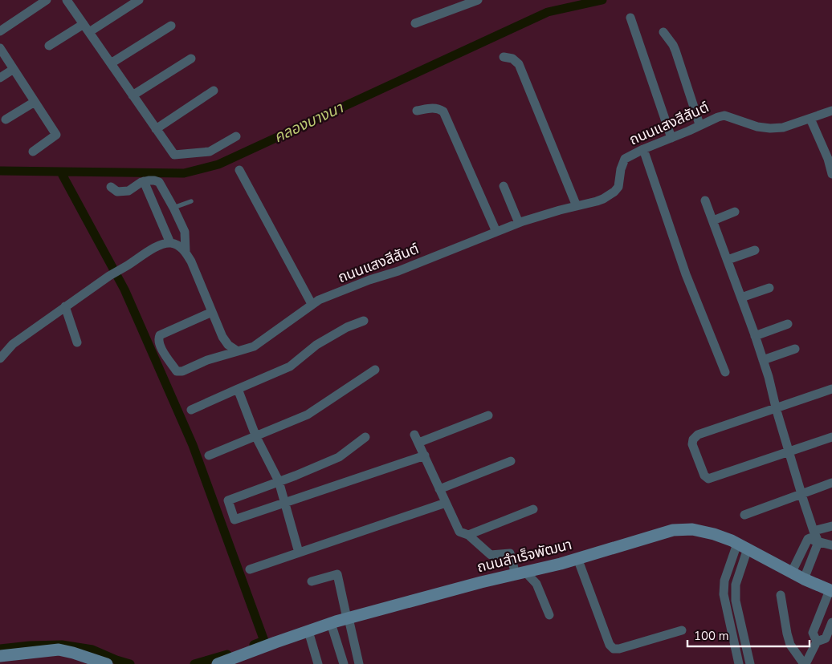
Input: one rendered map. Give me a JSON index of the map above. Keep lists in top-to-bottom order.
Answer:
{
  "streets": {
    "street": ["ถนนแสงสีสันต์", "ถนนสำเร็จพัฒนา"]
  },
  "water": ["คลองบางนา"],
  "scale_bar": "100 m"
}
